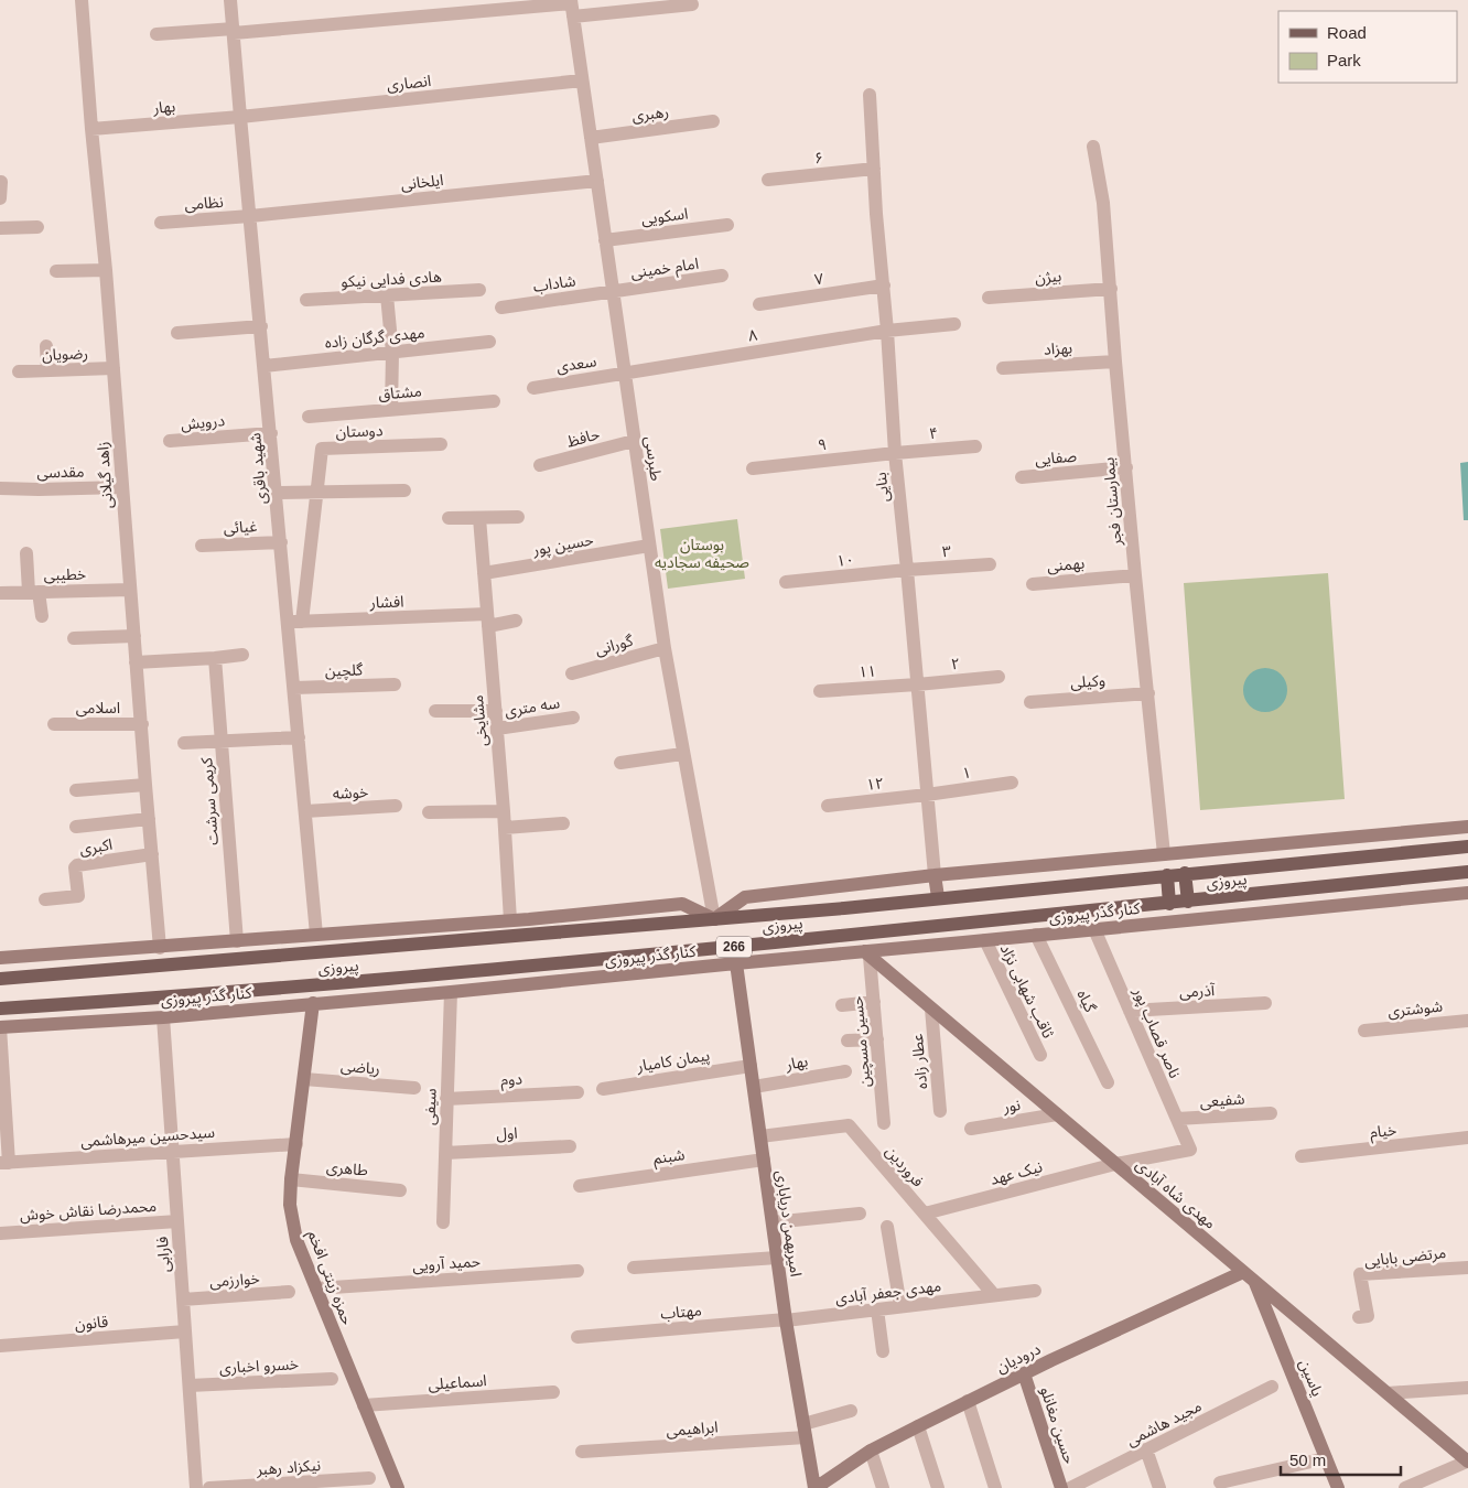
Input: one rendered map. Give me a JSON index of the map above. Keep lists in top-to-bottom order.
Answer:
{
  "streets": {
    "main road": [
      "پیروزی",
      "کنار گذر پیروزی",
      "266",
      "مهدی شاه آبادی",
      "امیربهمن دریاباری",
      "حمزه زینتی افخم",
      "درودیان",
      "یاسین",
      "حسین مغانلو"
    ],
    "street": [
      "انصاری",
      "بهار",
      "رهبری",
      "۶",
      "ایلخانی",
      "نظامی",
      "اسکویی",
      "امام خمینی",
      "بیژن",
      "هادی فدایی نیکو",
      "۷",
      "شاداب",
      "۸",
      "مهدی گرگان زاده",
      "بهزاد",
      "رضویان",
      "سعدی",
      "مشتاق",
      "درویش",
      "دوستان",
      "۴",
      "حافظ",
      "۹",
      "صفایی",
      "طبرسی",
      "شهید باقری",
      "مقدسی",
      "زاهد گیلانی",
      "بنایی",
      "بیمارستان فجر",
      "غیائی",
      "حسین پور",
      "۳",
      "۱۰",
      "بهمنی",
      "خطیبی",
      "افشار",
      "گورانی",
      "۲",
      "گلچین",
      "۱۱",
      "وکیلی",
      "سه متری",
      "اسلامی",
      "مشایخی",
      "۱",
      "۱۲",
      "خوشه",
      "کریمی سرشت",
      "اکبری",
      "ثاقب شهابی نژاد",
      "آذرمی",
      "گیاه",
      "شوشتری",
      "ناصر قصاب پور",
      "حسین مسچین",
      "پیمان کامیار",
      "عطار زاده",
      "ریاضی",
      "دوم",
      "شفیعی",
      "نور",
      "سیفی",
      "خیام",
      "اول",
      "سیدحسین میرهاشمی",
      "شبنم",
      "فروردین",
      "طاهری",
      "نیک عهد",
      "محمدرضا نقاش خوش",
      "فارابی",
      "مرتضی بابایی",
      "حمید آرویی",
      "خوارزمی",
      "مهدی جعفر آبادی",
      "مهتاب",
      "قانون",
      "خسرو اخباری",
      "اسماعیلی",
      "مجید هاشمی",
      "ابراهیمی",
      "نیکزاد رهبر"
    ]
  },
  "crossings": [
    ["انصاری", "بهار"],
    ["انصاری", "طبرسی"],
    ["انصاری", "شهید باقری"],
    ["بهار", "شهید باقری"],
    ["بهار", "زاهد گیلانی"],
    ["بهار", "امیربهمن دریاباری"],
    ["رهبری", "طبرسی"],
    ["۶", "بنایی"],
    ["ایلخانی", "نظامی"],
    ["ایلخانی", "طبرسی"],
    ["ایلخانی", "شهید باقری"],
    ["نظامی", "شهید باقری"],
    ["اسکویی", "طبرسی"],
    ["امام خمینی", "شاداب"],
    ["امام خمینی", "طبرسی"],
    ["بیژن", "بیمارستان فجر"],
    ["۷", "بنایی"],
    ["شاداب", "طبرسی"],
    ["۸", "سعدی"],
    ["۸", "طبرسی"],
    ["۸", "بنایی"],
    ["مهدی گرگان زاده", "شهید باقری"],
    ["بهزاد", "بیمارستان فجر"],
    ["رضویان", "زاهد گیلانی"],
    ["سعدی", "طبرسی"],
    ["درویش", "شهید باقری"],
    ["دوستان", "شهید باقری"],
    ["دوستان", "افشار"],
    ["۴", "۹"],
    ["۴", "بنایی"],
    ["حافظ", "طبرسی"],
    ["۹", "بنایی"],
    ["صفایی", "بیمارستان فجر"],
    ["طبرسی", "حسین پور"],
    ["طبرسی", "گورانی"],
    ["طبرسی", "پیروزی"],
    ["شهید باقری", "غیائی"],
    ["شهید باقری", "افشار"],
    ["شهید باقری", "گلچین"],
    ["شهید باقری", "خوشه"],
    ["مقدسی", "زاهد گیلانی"],
    ["زاهد گیلانی", "خطیبی"],
    ["زاهد گیلانی", "اسلامی"],
    ["زاهد گیلانی", "اکبری"],
    ["بنایی", "۳"],
    ["بنایی", "۱۰"],
    ["بنایی", "۲"],
    ["بنایی", "۱۱"],
    ["بنایی", "۱"],
    ["بنایی", "۱۲"],
    ["بیمارستان فجر", "بهمنی"],
    ["بیمارستان فجر", "وکیلی"],
    ["حسین پور", "مشایخی"],
    ["۳", "۱۰"],
    ["افشار", "مشایخی"],
    ["۲", "۱۱"],
    ["سه متری", "مشایخی"],
    ["۱", "۱۲"],
    ["کنار گذر پیروزی", "ثاقب شهابی نژاد"],
    ["کنار گذر پیروزی", "گیاه"],
    ["کنار گذر پیروزی", "ناصر قصاب پور"],
    ["کنار گذر پیروزی", "حسین مسچین"],
    ["کنار گذر پیروزی", "سیفی"],
    ["کنار گذر پیروزی", "مهدی شاه آبادی"],
    ["کنار گذر پیروزی", "امیربهمن دریاباری"],
    ["کنار گذر پیروزی", "فارابی"],
    ["کنار گذر پیروزی", "حمزه زینتی افخم"],
    ["آذرمی", "ناصر قصاب پور"],
    ["ناصر قصاب پور", "شفیعی"],
    ["ناصر قصاب پور", "نیک عهد"],
    ["حسین مسچین", "مهدی شاه آبادی"],
    ["پیمان کامیار", "امیربهمن دریاباری"],
    ["عطار زاده", "مهدی شاه آبادی"],
    ["ریاضی", "حمزه زینتی افخم"],
    ["دوم", "سیفی"],
    ["نور", "مهدی شاه آبادی"],
    ["سیفی", "اول"],
    ["سیدحسین میرهاشمی", "فارابی"],
    ["سیدحسین میرهاشمی", "حمزه زینتی افخم"],
    ["شبنم", "امیربهمن دریاباری"],
    ["فروردین", "نیک عهد"],
    ["فروردین", "امیربهمن دریاباری"],
    ["فروردین", "مهدی جعفر آبادی"],
    ["طاهری", "حمزه زینتی افخم"],
    ["نیک عهد", "مهدی شاه آبادی"],
    ["مهدی شاه آبادی", "درودیان"],
    ["مهدی شاه آبادی", "یاسین"],
    ["محمدرضا نقاش خوش", "فارابی"],
    ["امیربهمن دریاباری", "مهدی جعفر آبادی"],
    ["امیربهمن دریاباری", "مهتاب"],
    ["امیربهمن دریاباری", "درودیان"],
    ["امیربهمن دریاباری", "ابراهیمی"],
    ["فارابی", "خوارزمی"],
    ["فارابی", "قانون"],
    ["فارابی", "خسرو اخباری"],
    ["حمید آرویی", "حمزه زینتی افخم"],
    ["حمزه زینتی افخم", "اسماعیلی"],
    ["مهدی جعفر آبادی", "مهتاب"],
    ["درودیان", "یاسین"],
    ["درودیان", "حسین مغانلو"]
  ],
  "parks": ["بوستان صحیفه سجادیه"],
  "legend": ["Road", "Park"],
  "scale_bar": "50 m"
}
